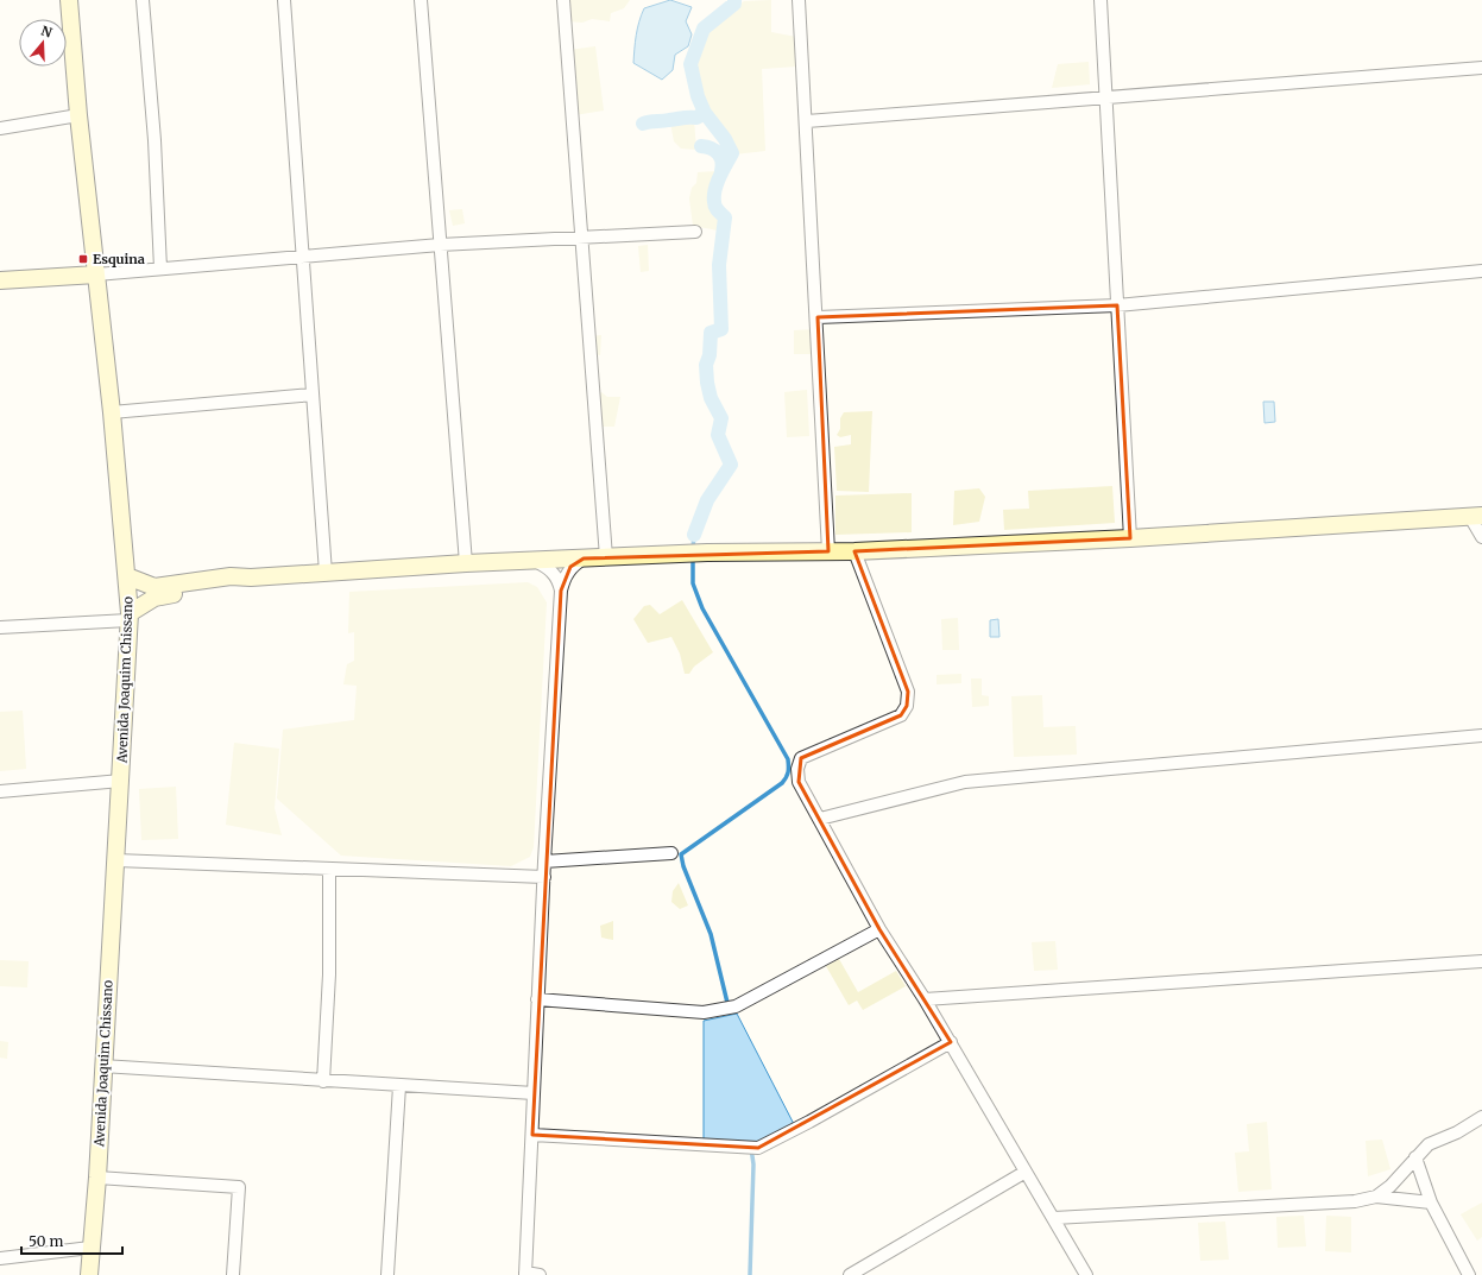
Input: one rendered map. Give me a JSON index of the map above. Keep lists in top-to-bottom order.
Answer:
{
  "streets": {
    "street": ["Avenida Joaquim Chissano"]
  },
  "places": {
    "transit": ["Esquina"]
  },
  "scale_bar": "50 m",
  "north": "top"
}
